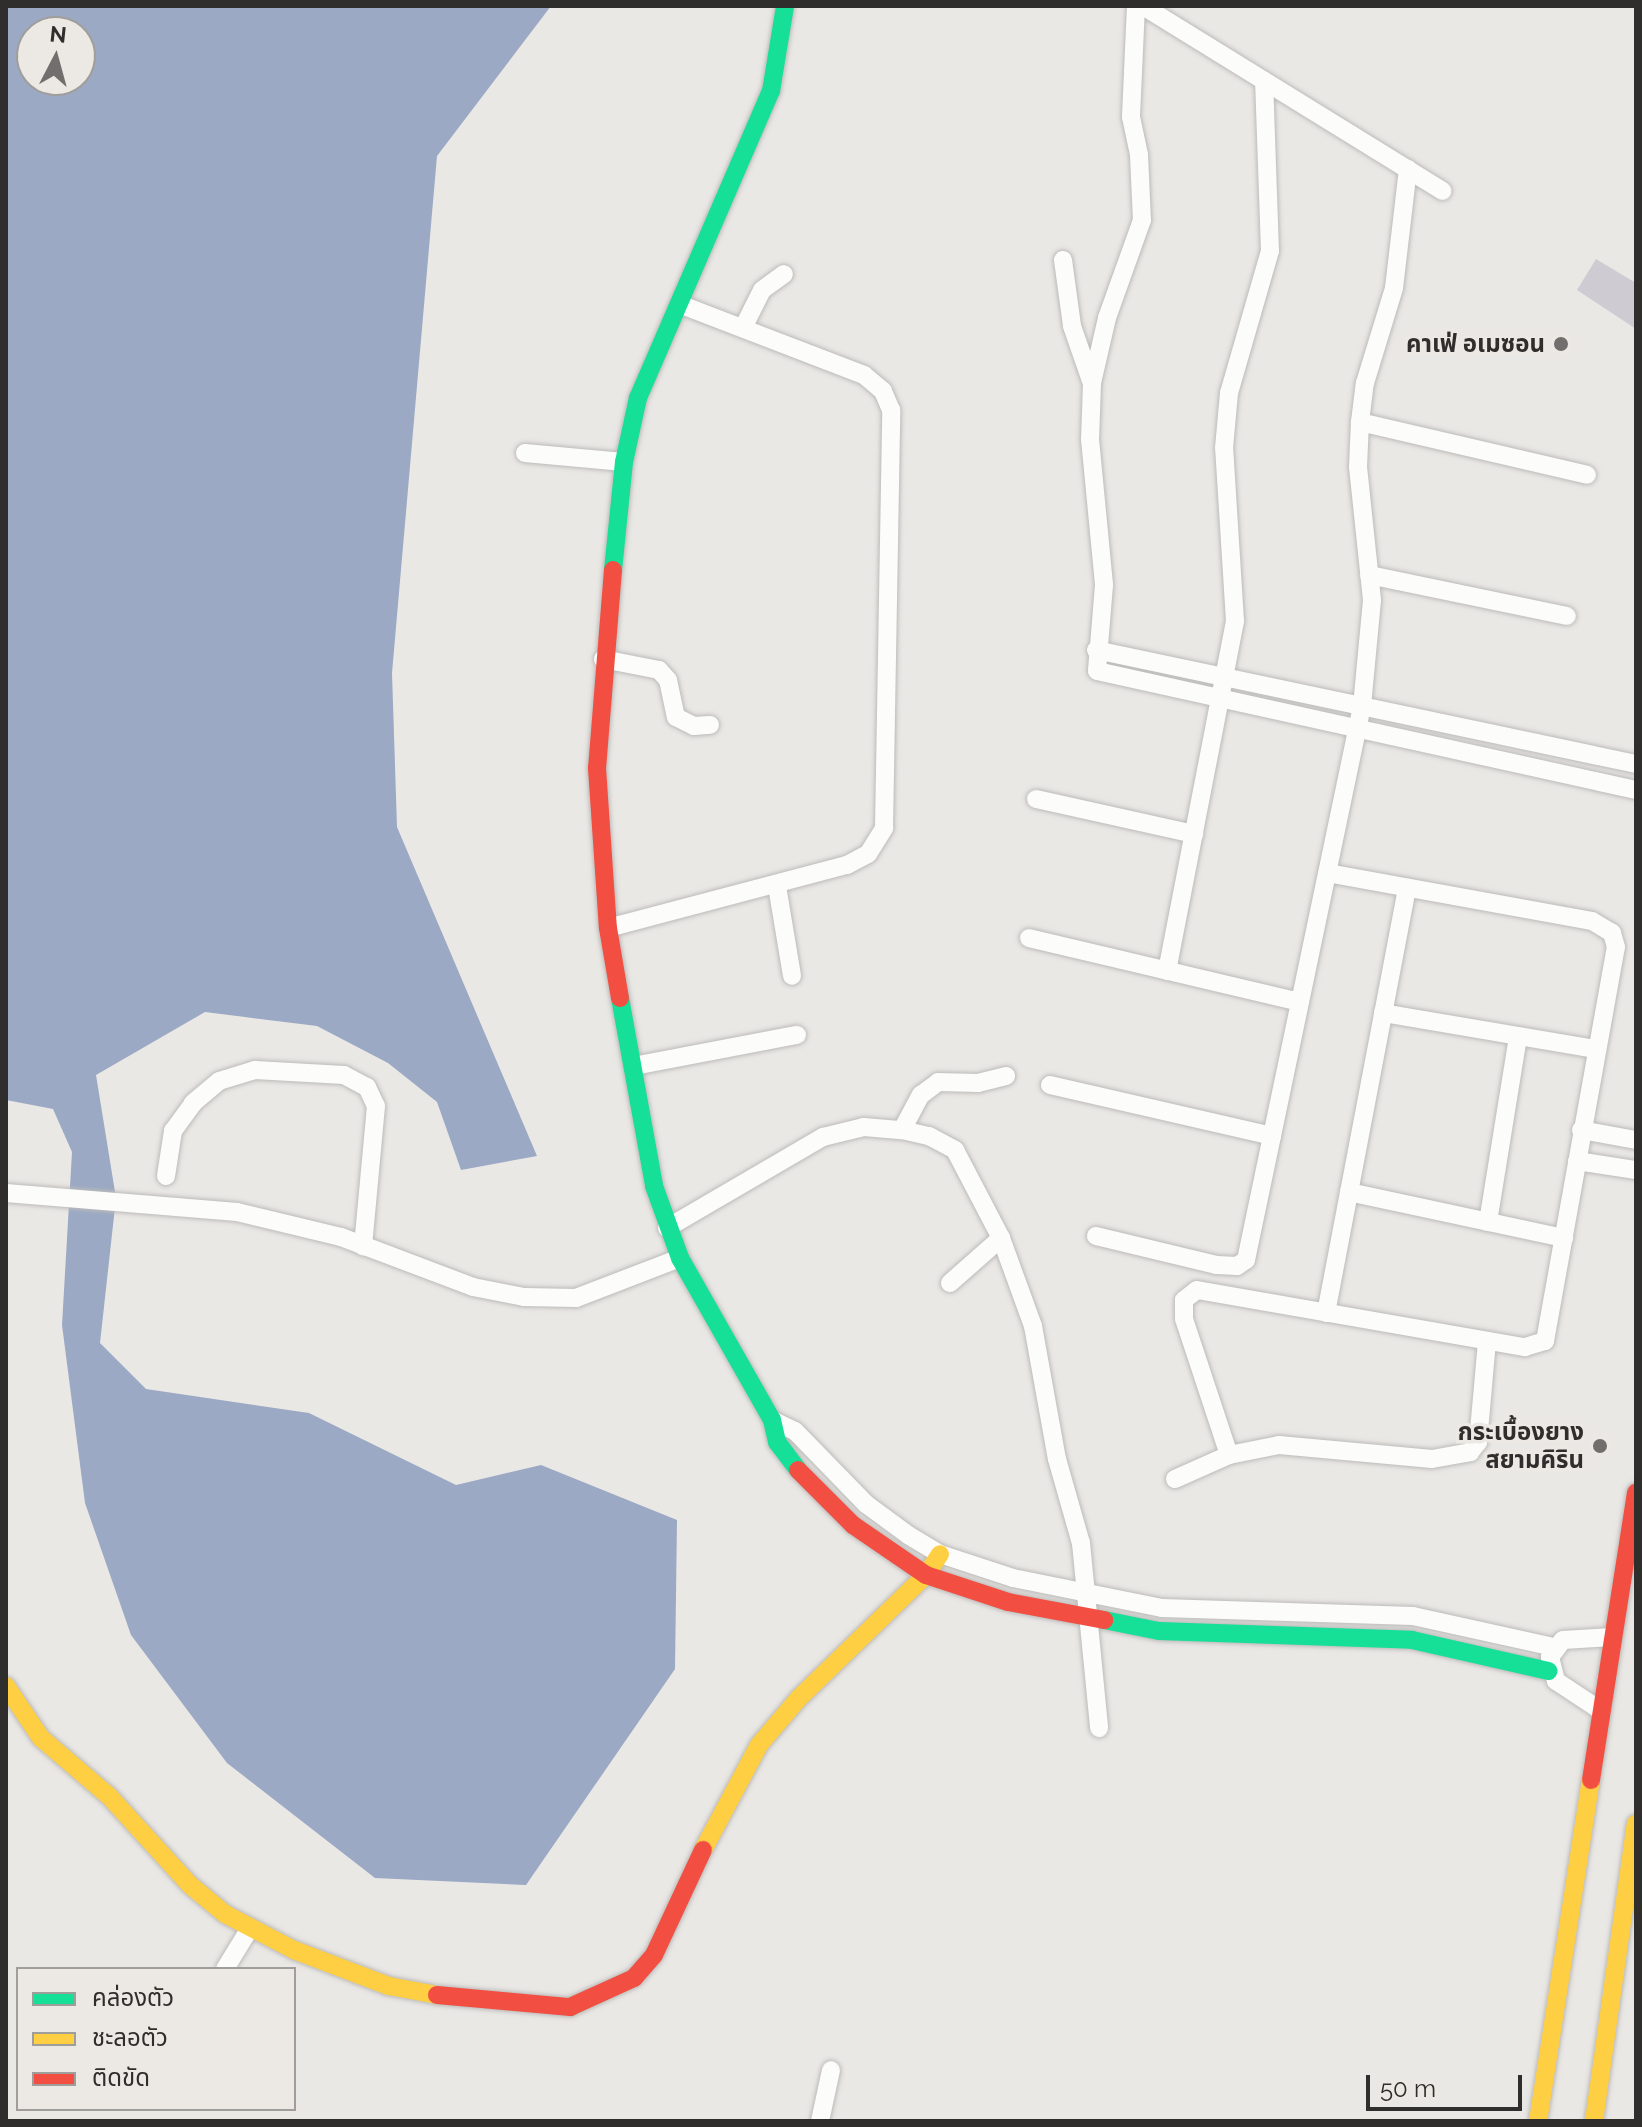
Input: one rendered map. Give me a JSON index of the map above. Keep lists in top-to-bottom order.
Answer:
{
  "places": ["คาเฟ่ อเมซอน", "กระเบื้องยาง สยามคิริน"],
  "legend": ["คล่องตัว", "ชะลอตัว", "ติดขัด"],
  "scale_bar": "50 m",
  "north": "top"
}
